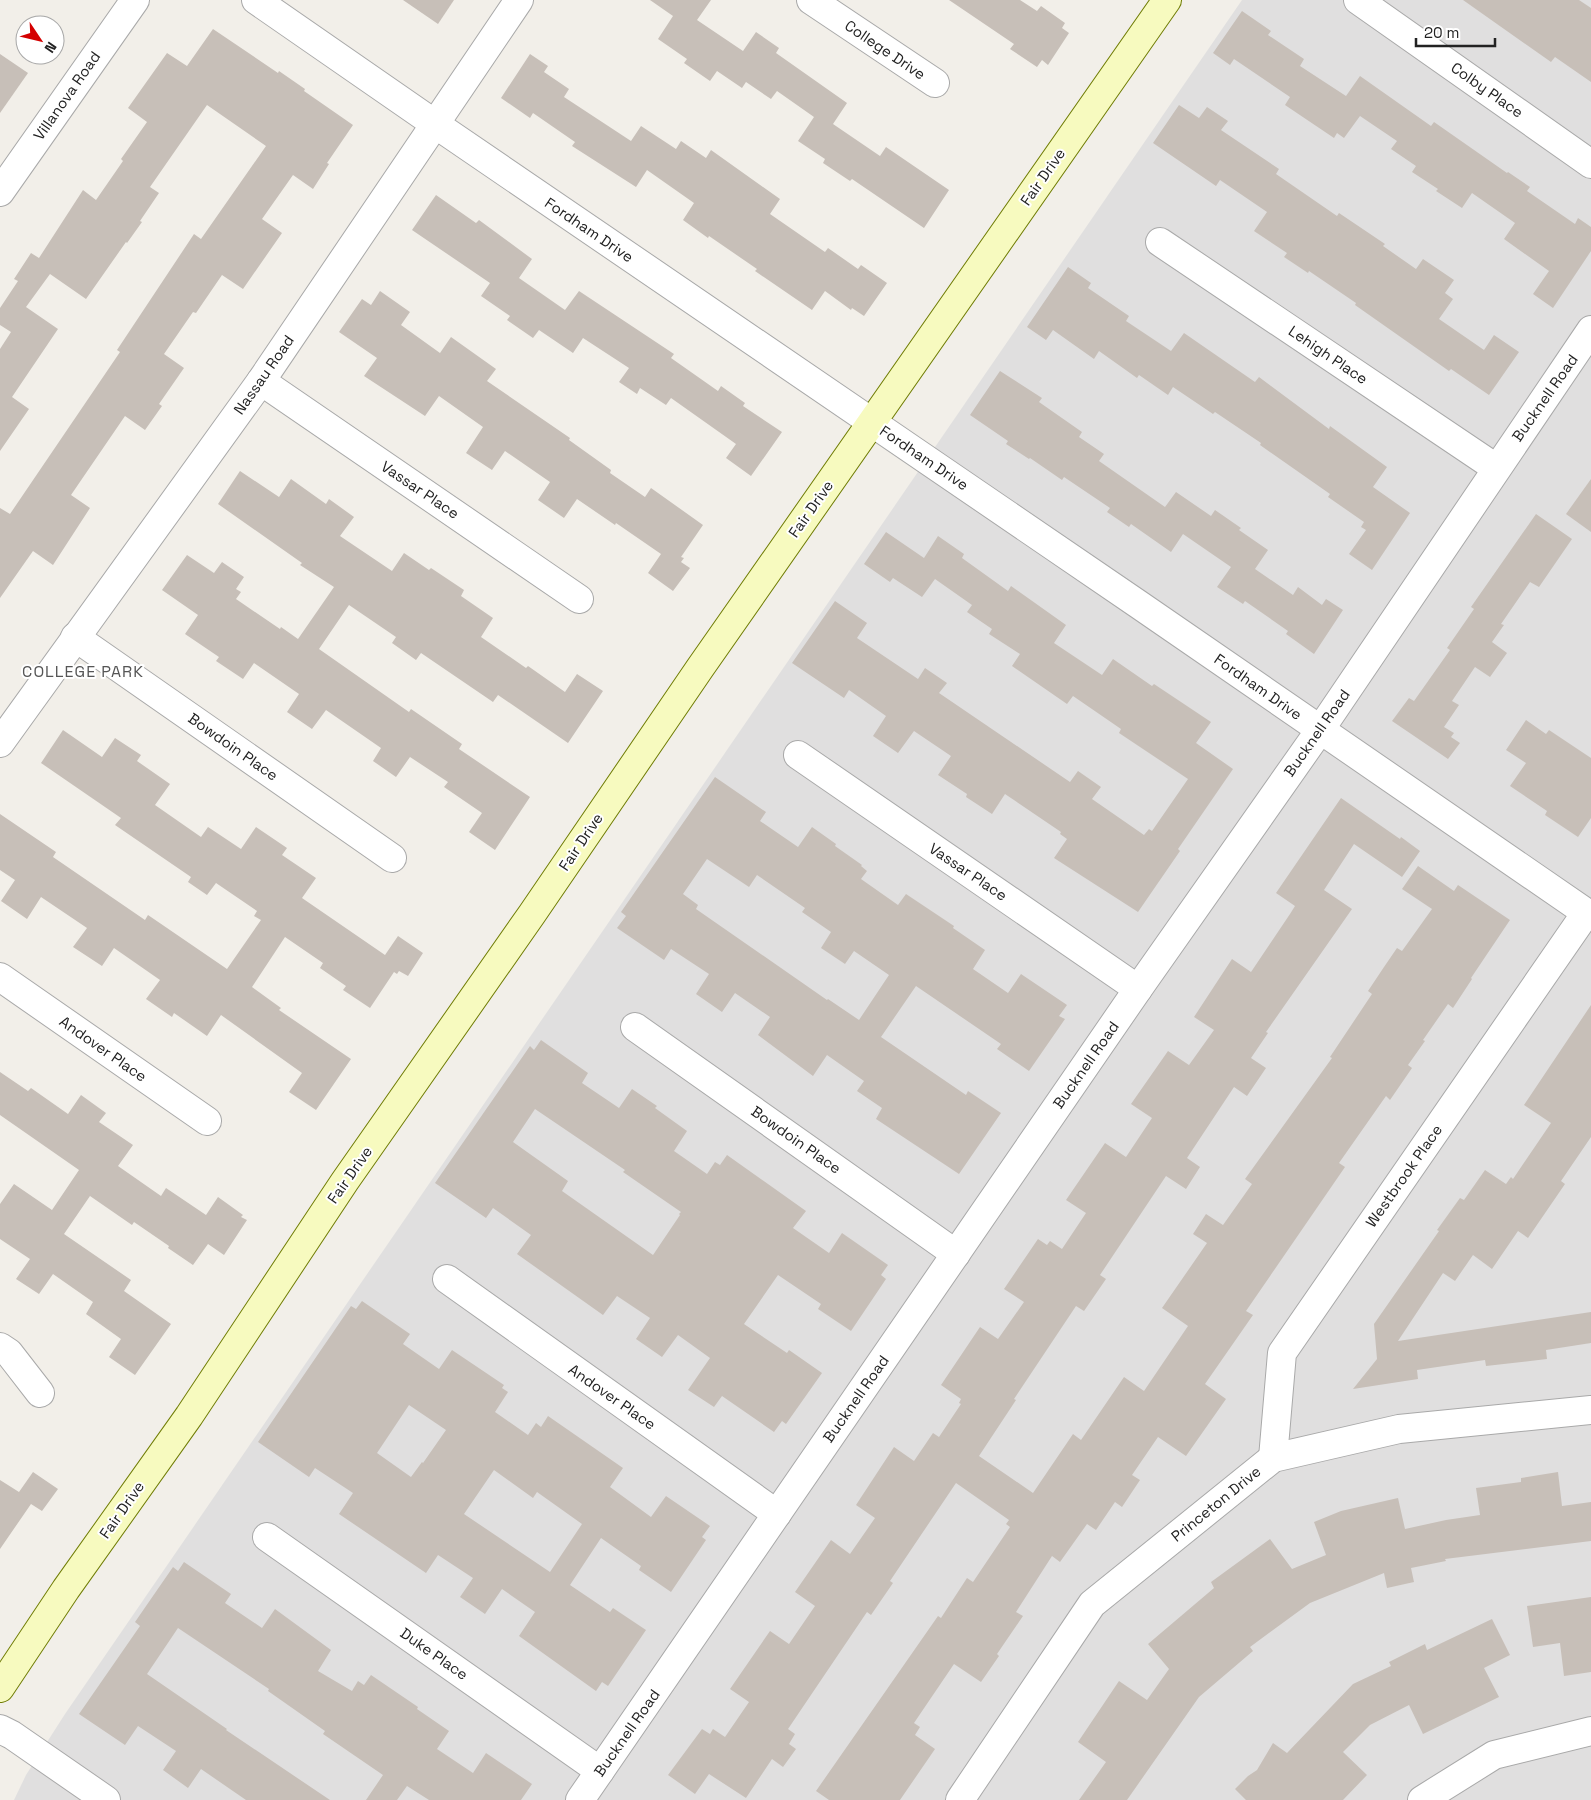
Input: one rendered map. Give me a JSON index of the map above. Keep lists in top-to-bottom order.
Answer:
{
  "streets": {
    "main road": ["Fair Drive"],
    "street": [
      "College Drive",
      "Colby Place",
      "Villanova Road",
      "Fordham Drive",
      "Lehigh Place",
      "Nassau Road",
      "Bucknell Road",
      "Vassar Place",
      "Bowdoin Place",
      "Andover Place",
      "Westbrook Place",
      "Princeton Drive",
      "Duke Place"
    ]
  },
  "crossings": [
    ["Fair Drive", "Fordham Drive"],
    ["Fordham Drive", "Nassau Road"],
    ["Fordham Drive", "Bucknell Road"],
    ["Fordham Drive", "Westbrook Place"],
    ["Lehigh Place", "Bucknell Road"],
    ["Nassau Road", "Vassar Place"],
    ["Nassau Road", "Bowdoin Place"],
    ["Bucknell Road", "Vassar Place"],
    ["Bucknell Road", "Bowdoin Place"],
    ["Bucknell Road", "Andover Place"],
    ["Bucknell Road", "Duke Place"],
    ["Westbrook Place", "Princeton Drive"]
  ],
  "districts": ["COLLEGE PARK"],
  "scale_bar": "20 m",
  "north": "bottom right"
}
